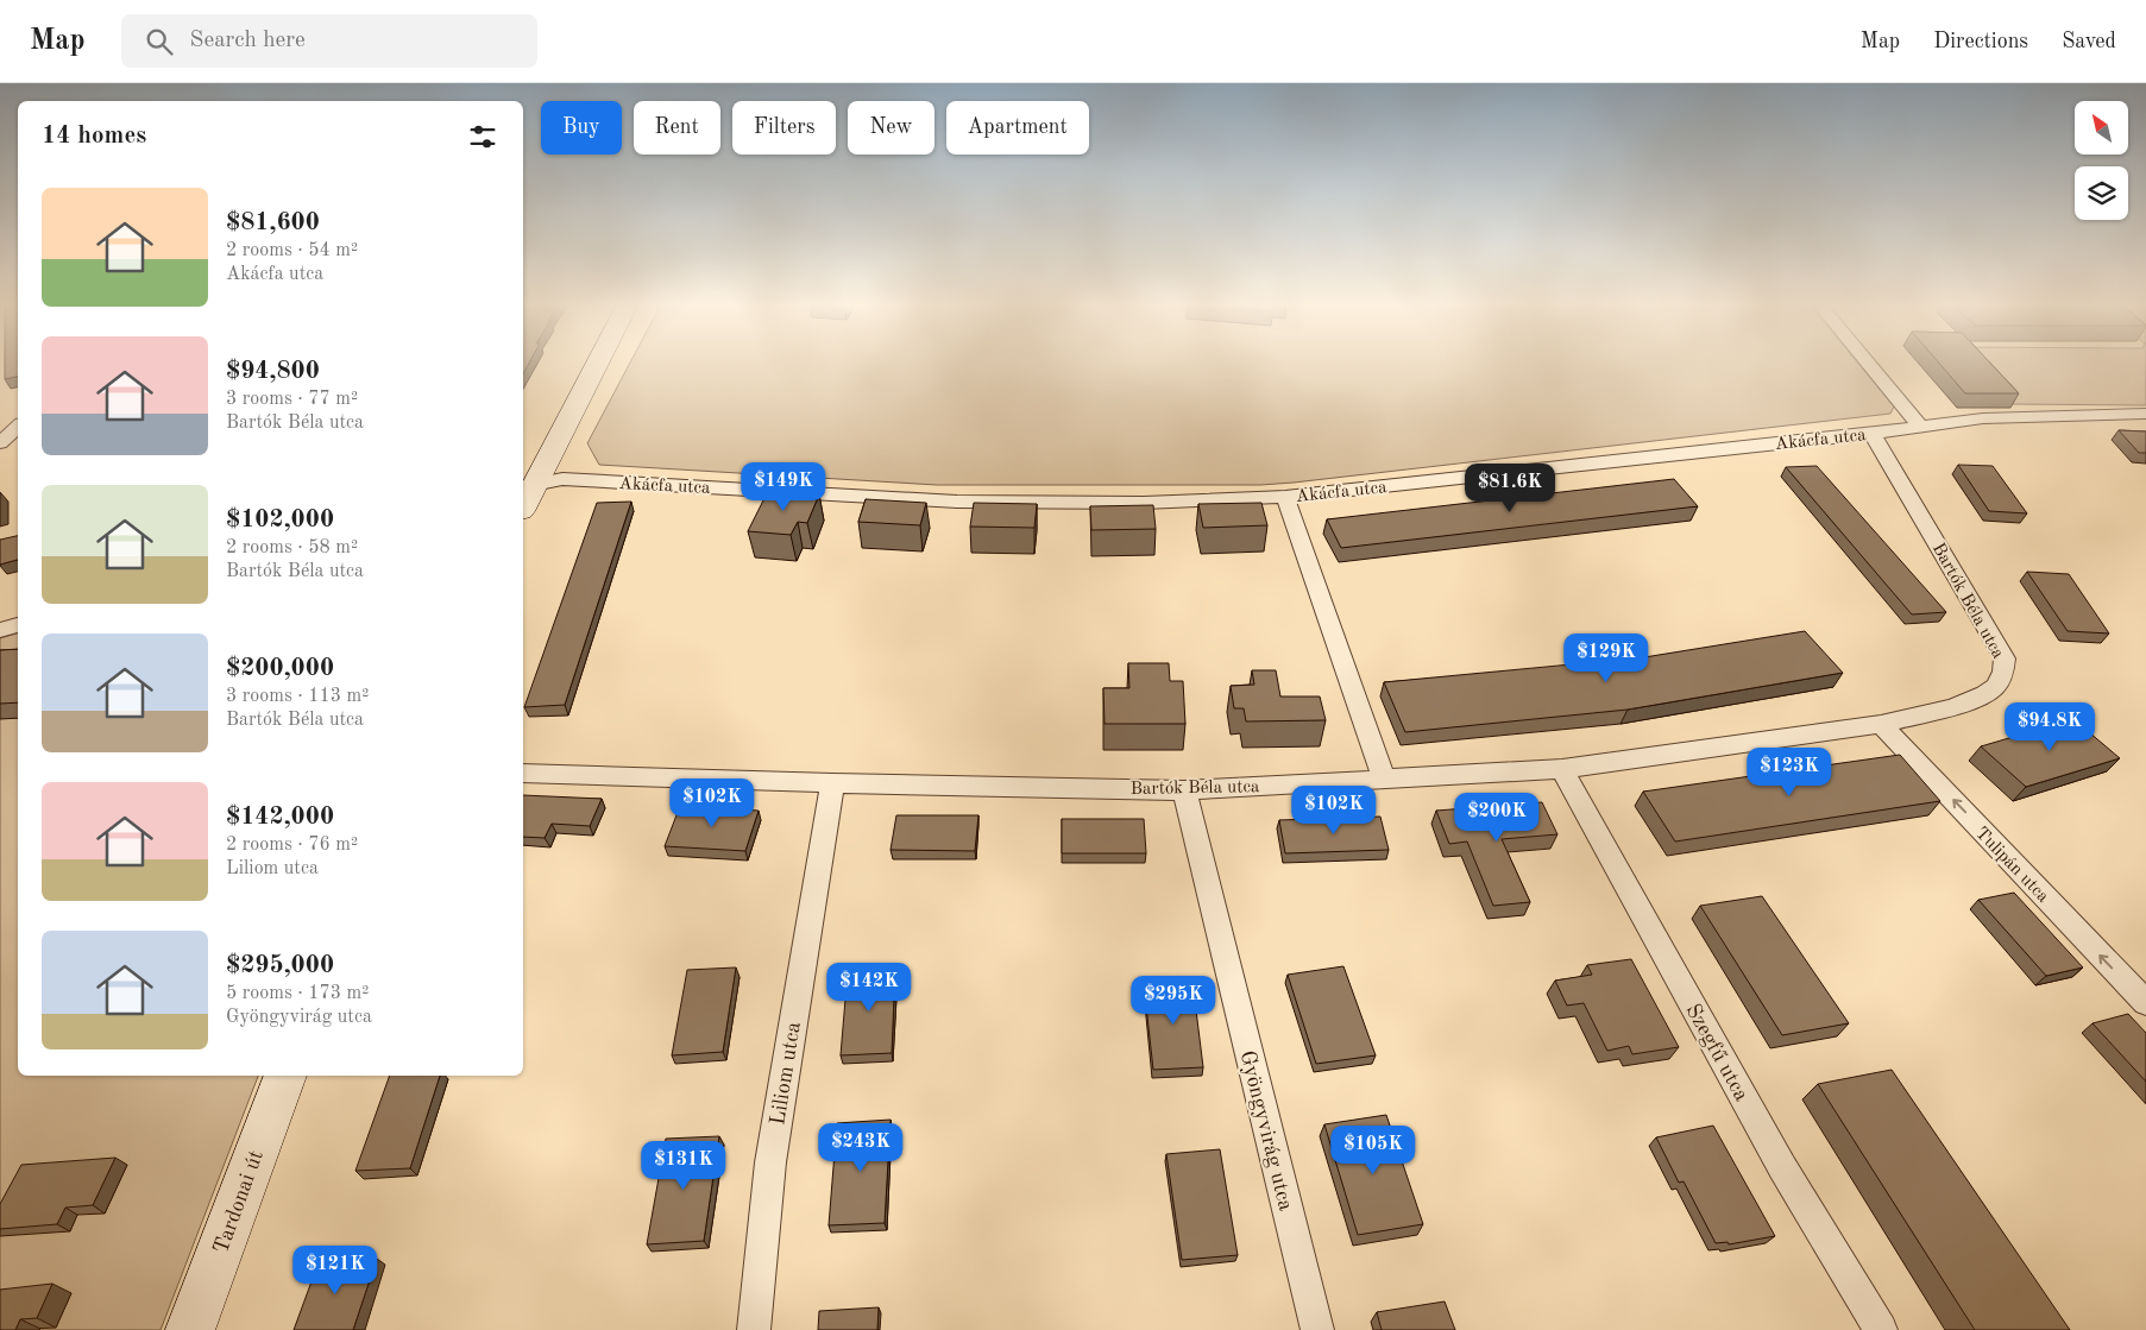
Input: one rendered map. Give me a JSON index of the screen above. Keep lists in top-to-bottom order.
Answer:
{
  "streets": {
    "street": [
      "Akácfa utca",
      "Bartók Béla utca",
      "Tulipán utca",
      "Szegfű utca",
      "Liliom utca",
      "Gyöngyvirág utca",
      "Tardonai út"
    ]
  },
  "crossings": [
    ["Akácfa utca", "Bartók Béla utca"],
    ["Bartók Béla utca", "Tulipán utca"],
    ["Bartók Béla utca", "Szegfű utca"],
    ["Bartók Béla utca", "Liliom utca"],
    ["Bartók Béla utca", "Gyöngyvirág utca"]
  ],
  "one_way": ["Tulipán utca"],
  "north": "top left",
  "page": {
    "header": "Map",
    "search": "Search here",
    "nav": ["Map", "Directions", "Saved"],
    "chip": [
      "Buy",
      "Rent",
      "Filters",
      "New",
      "Apartment"
    ],
    "heading": "14 homes",
    "list": [
      {
        "name": "$81,600",
        "note": "2 rooms · 54 m² · Akácfa utca"
      },
      {
        "name": "$94,800",
        "note": "3 rooms · 77 m² · Bartók Béla utca"
      },
      {
        "name": "$102,000",
        "note": "2 rooms · 58 m² · Bartók Béla utca"
      },
      {
        "name": "$200,000",
        "note": "3 rooms · 113 m² · Bartók Béla utca"
      },
      {
        "name": "$142,000",
        "note": "2 rooms · 76 m² · Liliom utca"
      },
      {
        "name": "$295,000",
        "note": "5 rooms · 173 m² · Gyöngyvirág utca"
      }
    ],
    "price": [
      "$149K",
      "$81.6K",
      "$129K",
      "$94.8K",
      "$123K",
      "$102K",
      "$102K",
      "$200K",
      "$142K",
      "$295K",
      "$243K",
      "$105K",
      "$131K",
      "$121K"
    ]
  }
}
